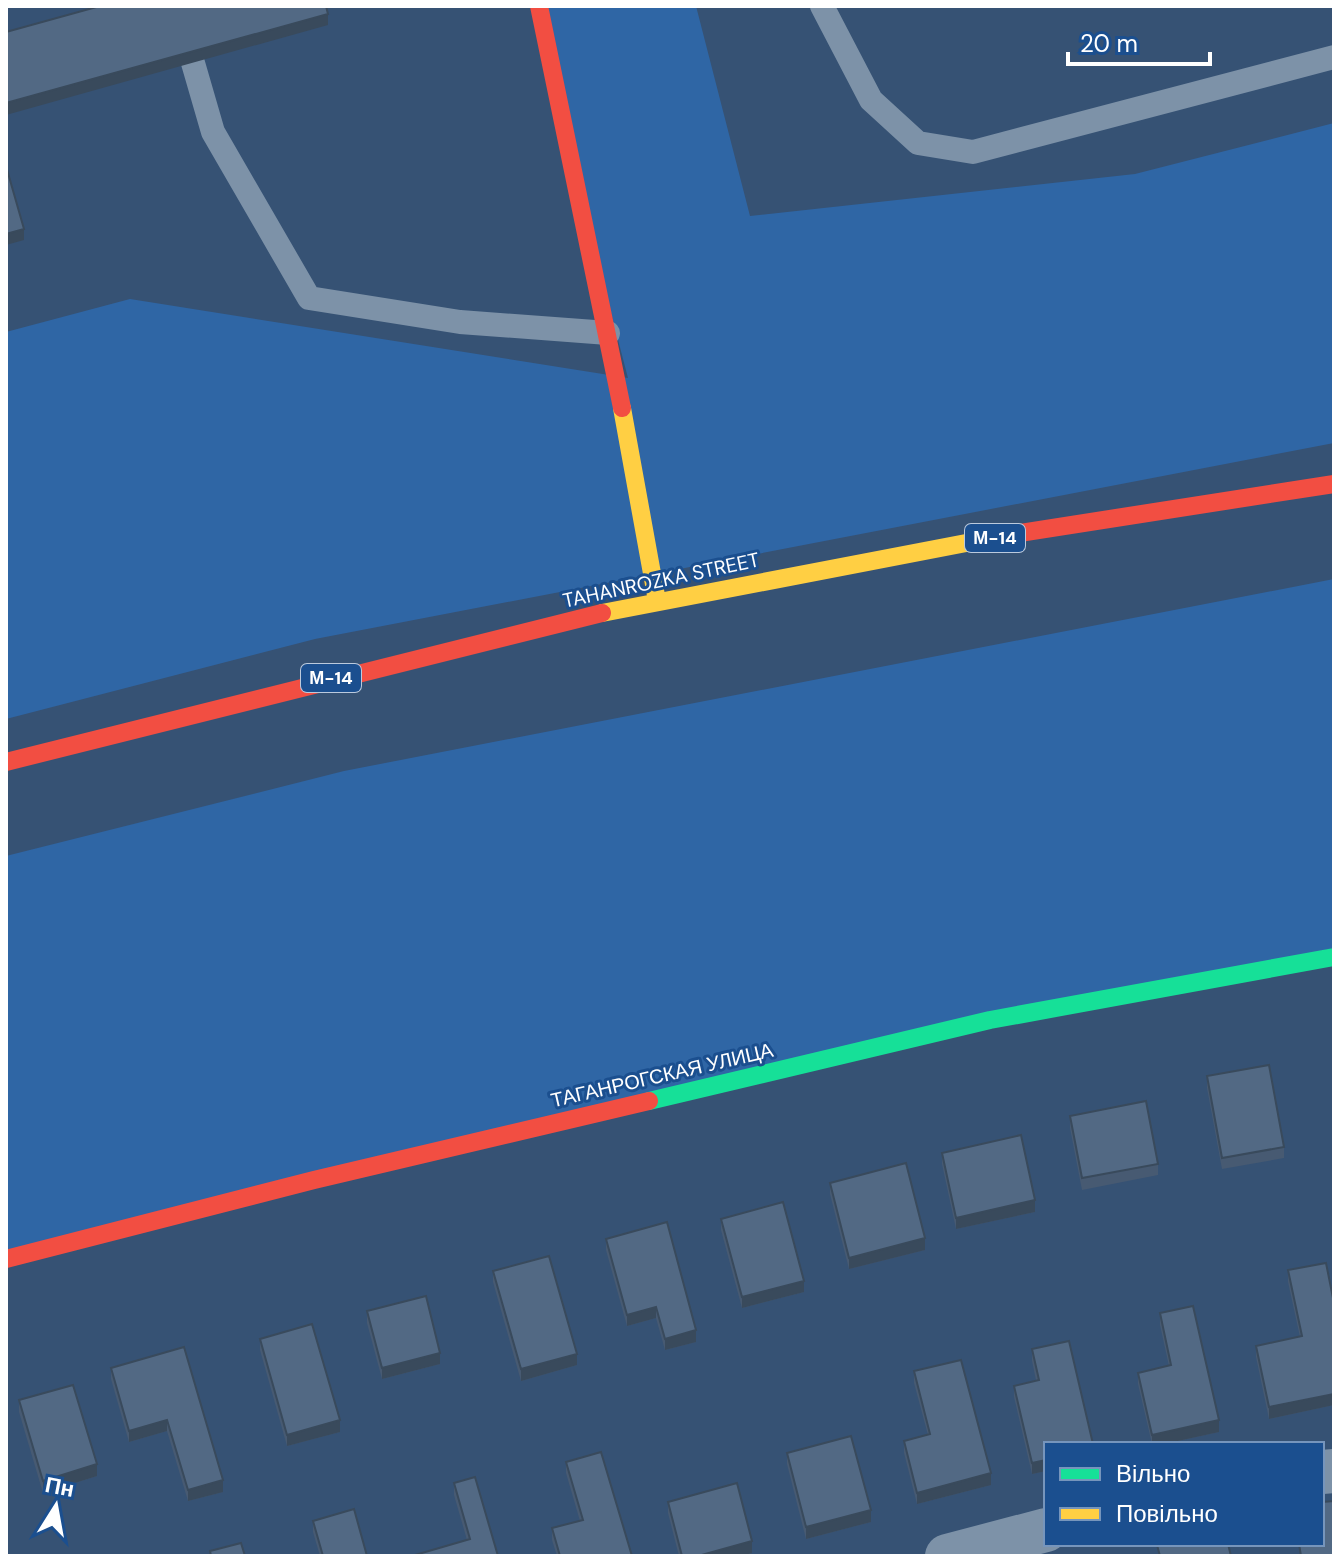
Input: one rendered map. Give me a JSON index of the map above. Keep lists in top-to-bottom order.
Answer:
{
  "streets": {
    "main road": ["М-14", "TAHANROZKA STREET", "ТАГАНРОГСКАЯ УЛИЦА"]
  },
  "legend": ["Вільно", "Повільно"],
  "scale_bar": "20 m",
  "north": "top"
}
